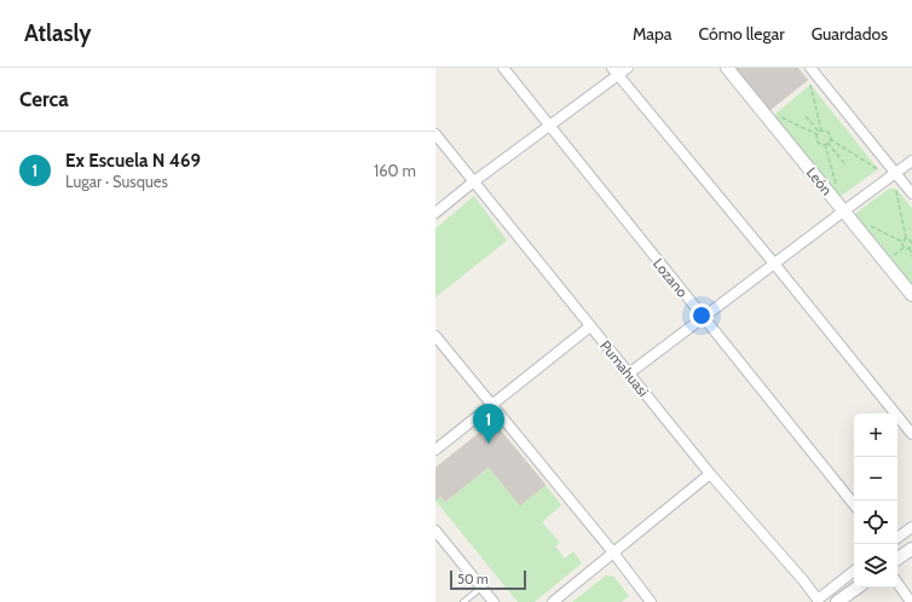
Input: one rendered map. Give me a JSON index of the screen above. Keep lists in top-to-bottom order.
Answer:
{
  "streets": {
    "street": ["León", "Lozano", "Pumahuasi"]
  },
  "scale_bar": "50 m",
  "page": {
    "header": "Atlasly",
    "nav": ["Mapa", "Cómo llegar", "Guardados"],
    "heading": "Cerca",
    "list": [
      {
        "mark": "1",
        "name": "Ex Escuela N 469",
        "note": "Lugar · Susques",
        "value": "160 m"
      }
    ],
    "pins": "1",
    "map_buttons": ["+", "−"],
    "scale": "50 m"
  }
}
